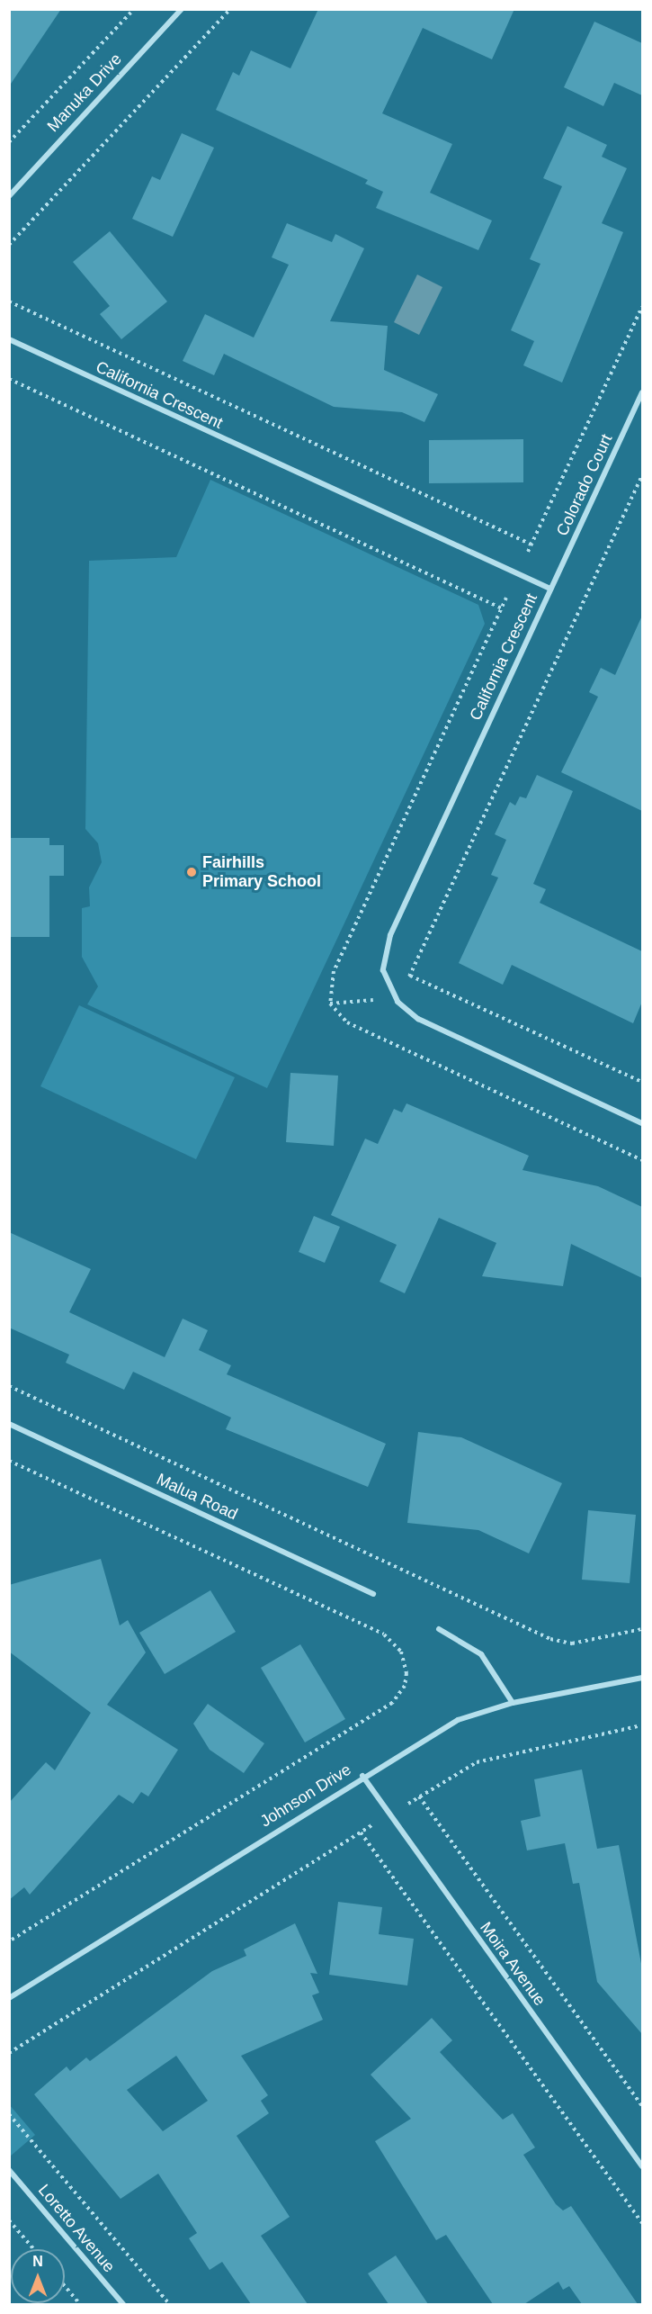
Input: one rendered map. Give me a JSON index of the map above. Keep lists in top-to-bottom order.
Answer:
{
  "streets": {
    "street": [
      "Manuka Drive",
      "California Crescent",
      "Colorado Court",
      "Malua Road",
      "Johnson Drive",
      "Moira Avenue",
      "Loretto Avenue"
    ]
  },
  "crossings": [
    ["California Crescent", "Colorado Court"],
    ["Johnson Drive", "Moira Avenue"]
  ],
  "places": ["Fairhills Primary School"],
  "north": "top"
}
